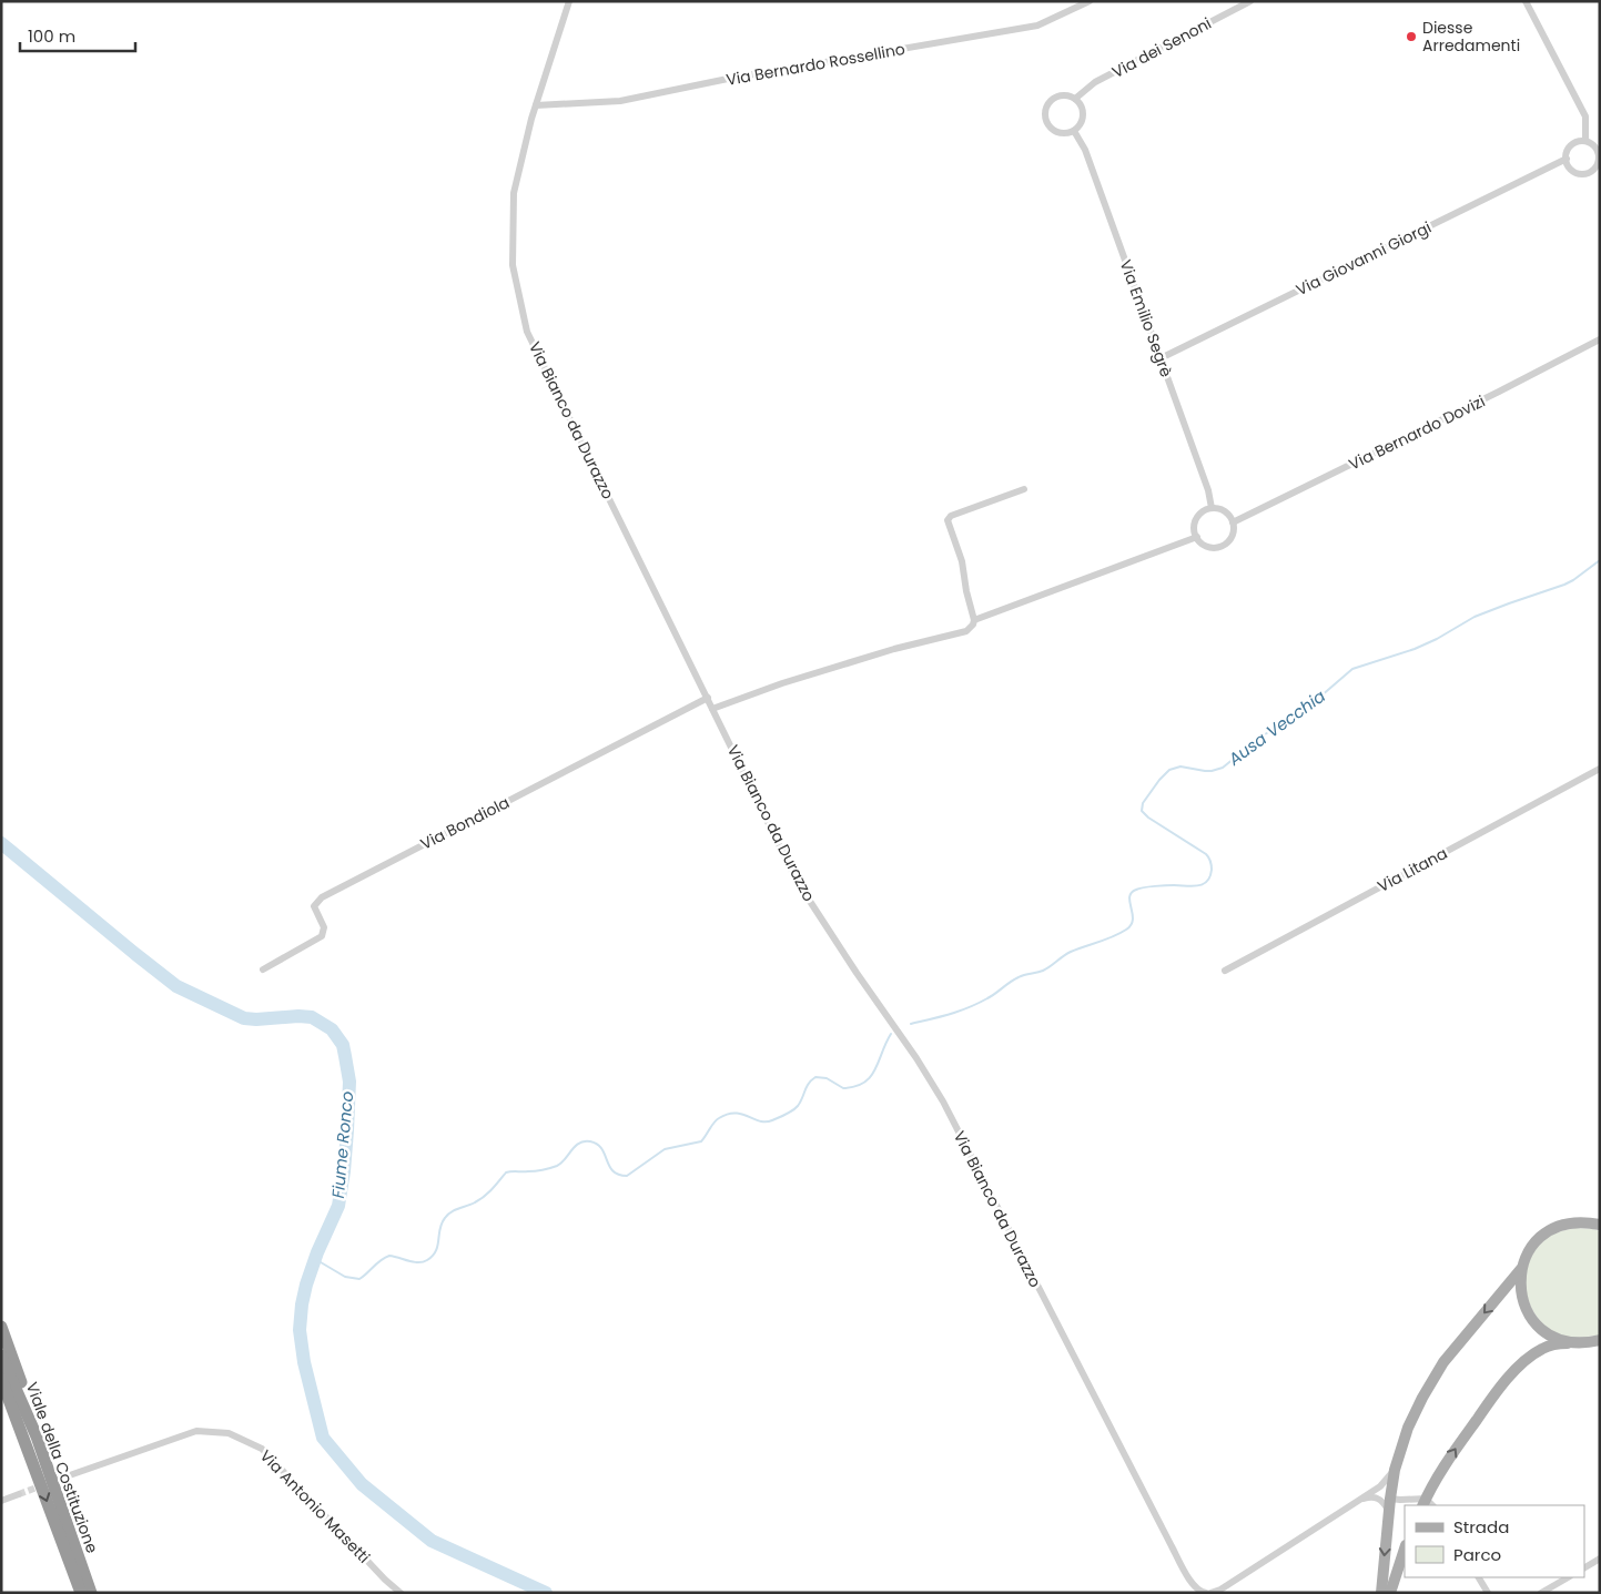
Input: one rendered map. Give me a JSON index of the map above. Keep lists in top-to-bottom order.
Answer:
{
  "streets": {
    "highway": ["Viale della Costituzione"],
    "street": [
      "Via dei Senoni",
      "Via Bernardo Rossellino",
      "Via Giovanni Giorgi",
      "Via Emilio Segrè",
      "Via Bianco da Durazzo",
      "Via Bernardo Dovizi",
      "Via Bondiola",
      "Via Litana",
      "Via Antonio Masetti"
    ]
  },
  "crossings": [
    ["Via dei Senoni", "Via Emilio Segrè"],
    ["Via Bernardo Rossellino", "Via Bianco da Durazzo"],
    ["Via Giovanni Giorgi", "Via Emilio Segrè"],
    ["Via Emilio Segrè", "Via Bernardo Dovizi"],
    ["Via Bianco da Durazzo", "Via Bondiola"]
  ],
  "water": ["Ausa Vecchia", "Fiume Ronco"],
  "places": ["Diesse Arredamenti"],
  "legend": ["Strada", "Parco"],
  "scale_bar": "100 m"
}
